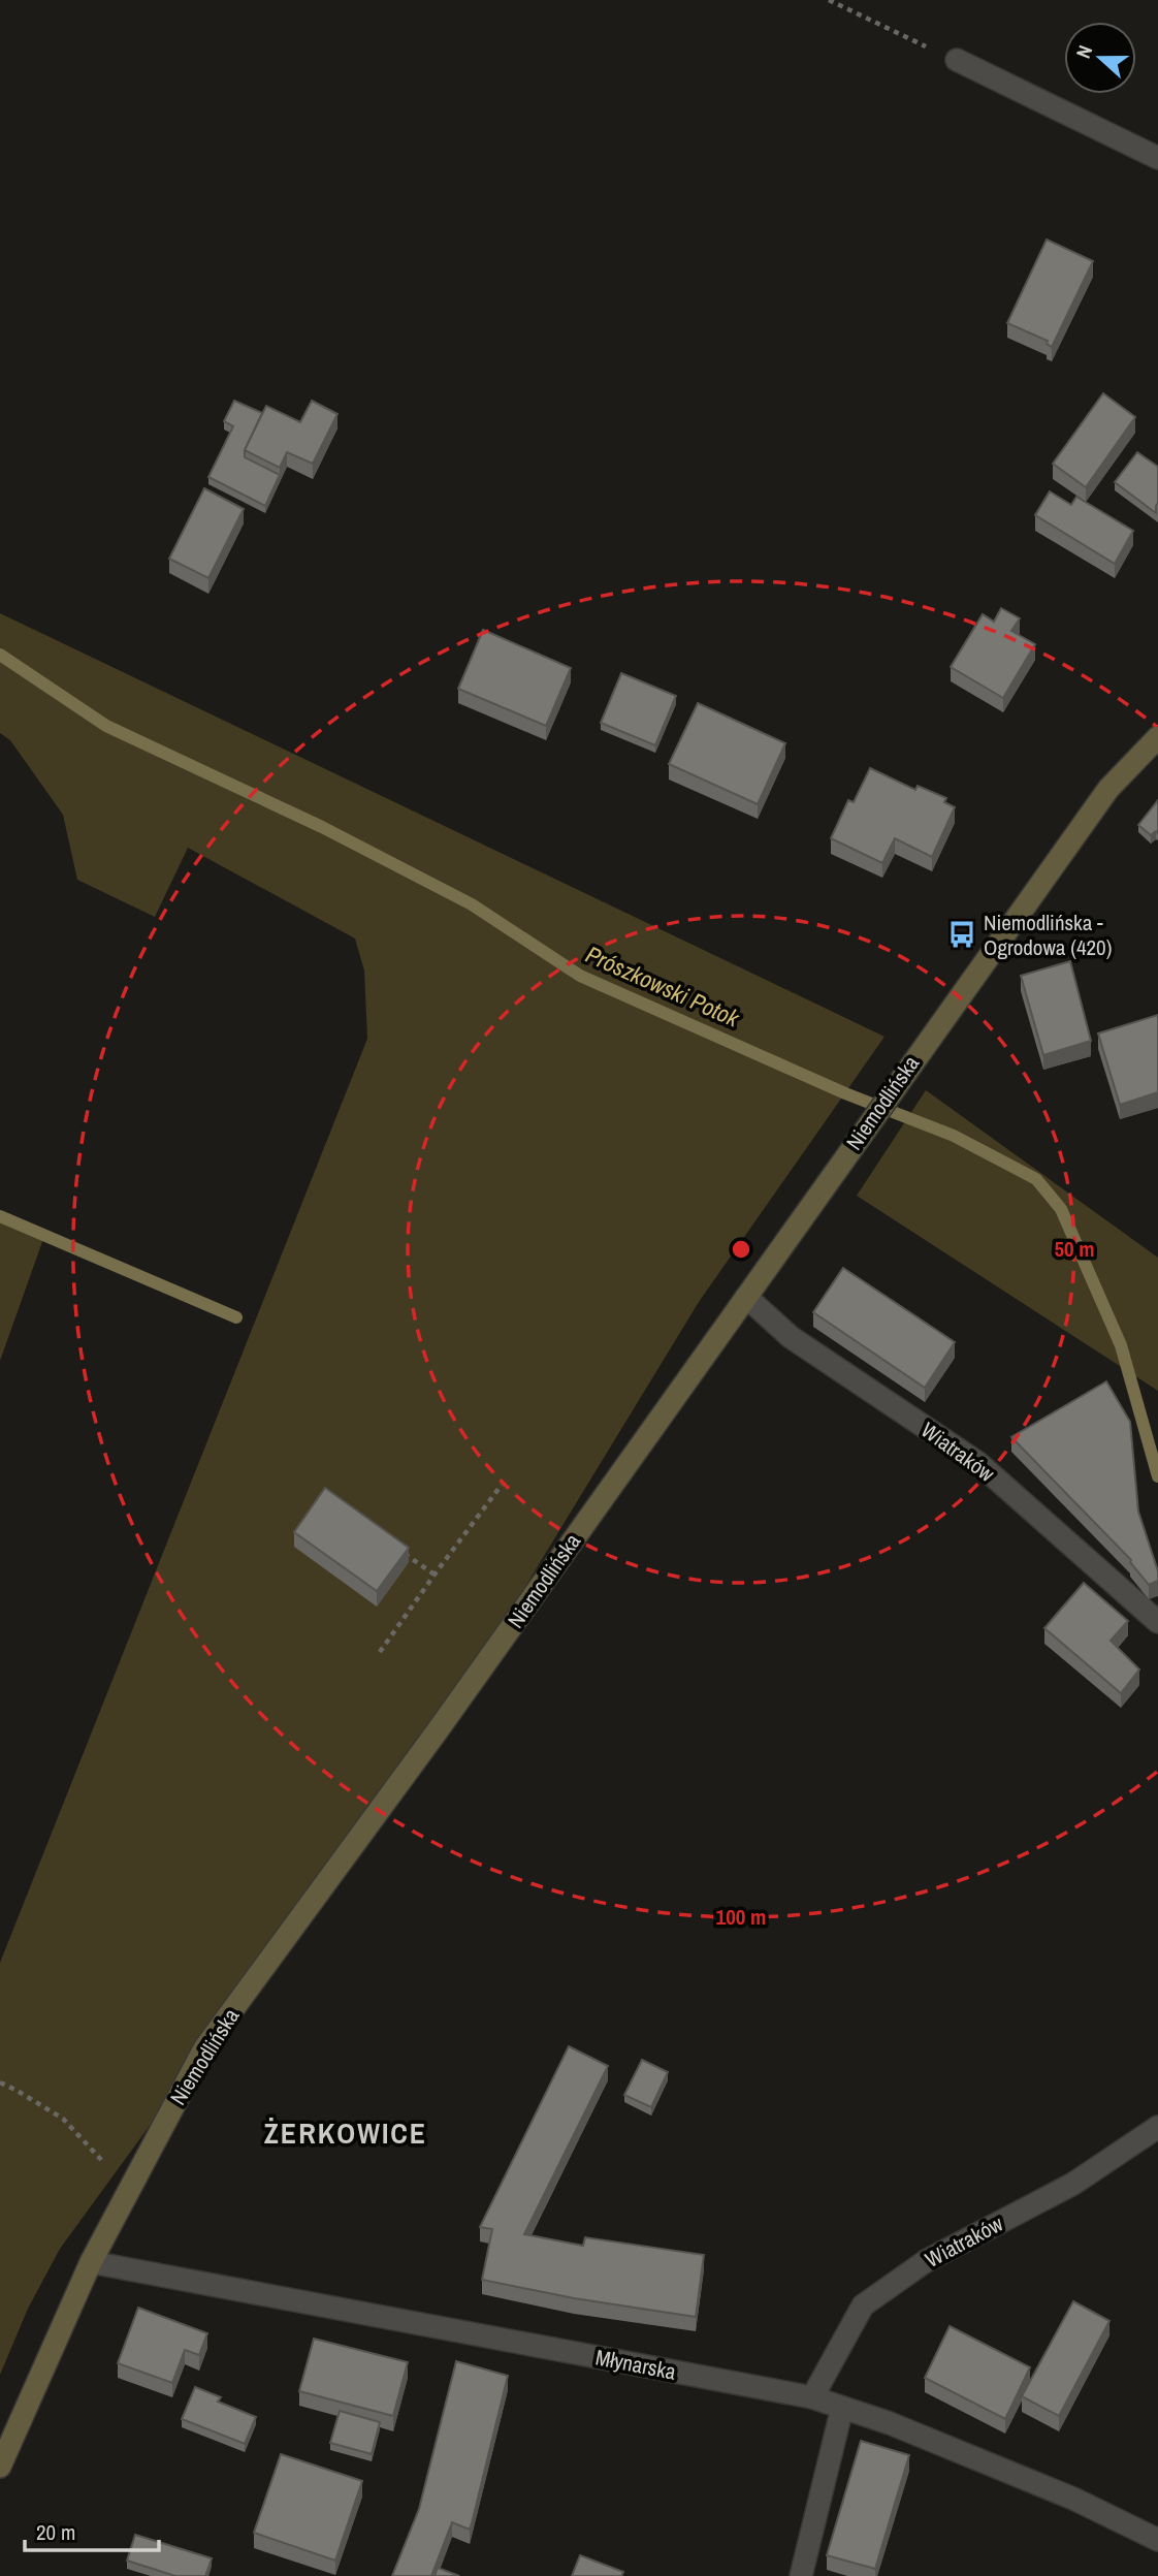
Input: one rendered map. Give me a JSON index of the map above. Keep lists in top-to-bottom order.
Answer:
{
  "streets": {
    "main road": ["Niemodlińska"],
    "street": ["Wiatraków", "Młynarska"]
  },
  "crossings": [
    ["Niemodlińska", "Wiatraków"],
    ["Niemodlińska", "Młynarska"],
    ["Wiatraków", "Młynarska"]
  ],
  "districts": ["ŻERKOWICE"],
  "water": ["Prószkowski Potok"],
  "places": {
    "bus stop": ["Niemodlińska - Ogrodowa (420)"]
  },
  "scale_bar": "20 m",
  "north": "left",
  "rings": ["50 m", "100 m"]
}
